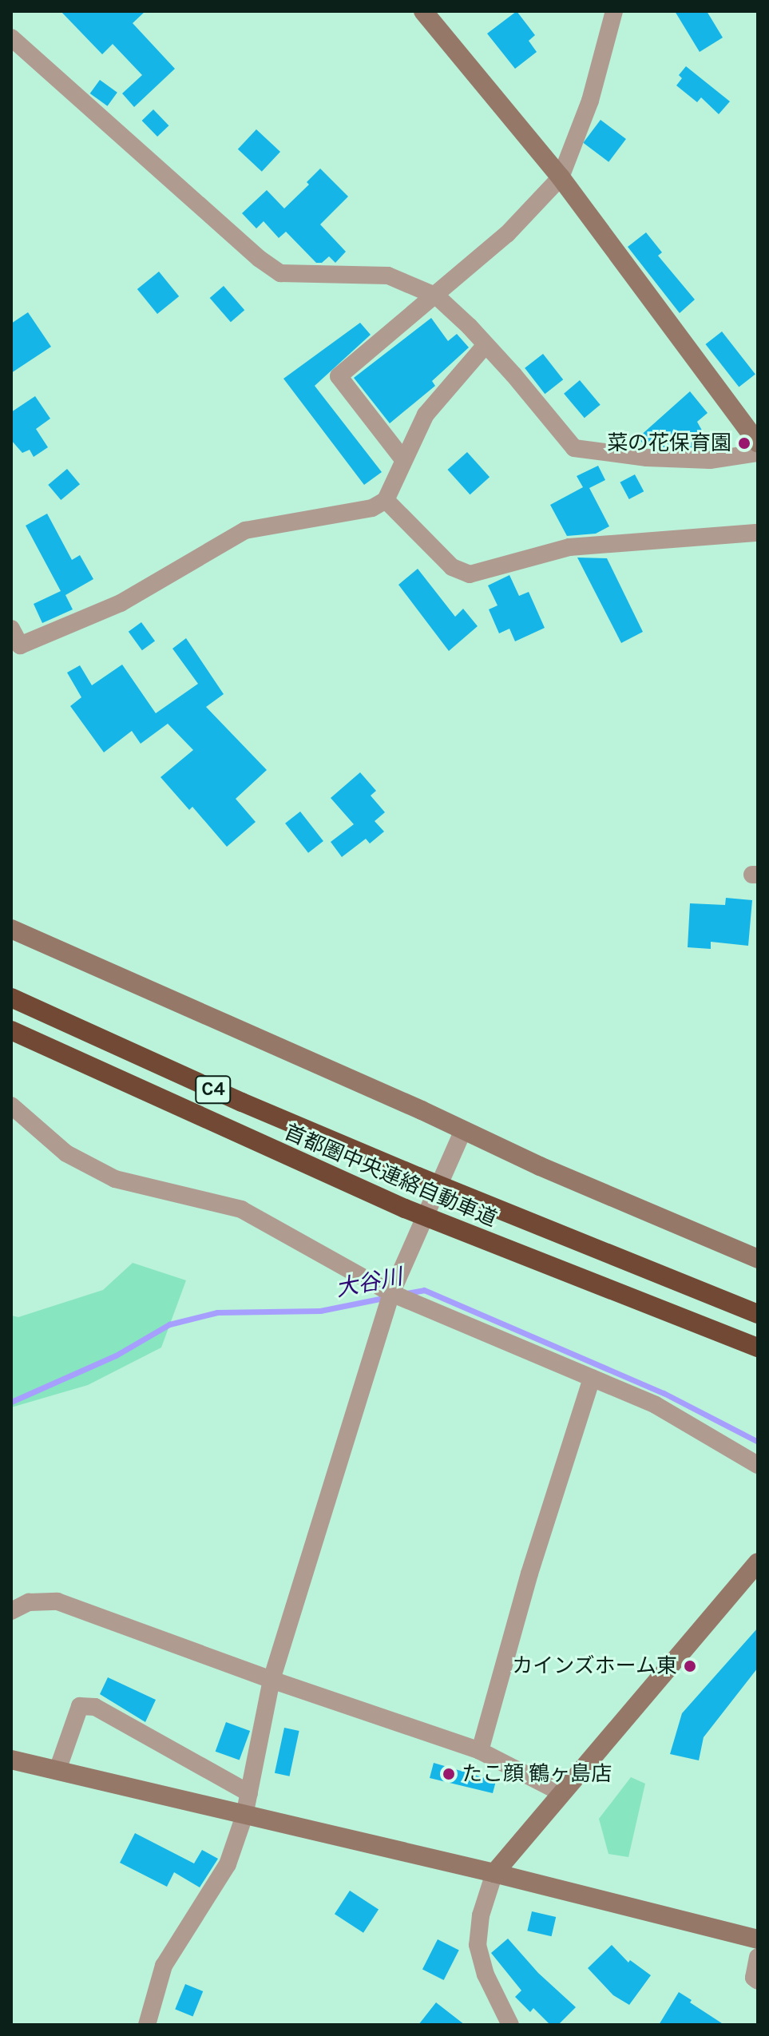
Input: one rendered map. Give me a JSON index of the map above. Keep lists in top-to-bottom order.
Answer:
{
  "streets": {
    "highway": ["C4", "首都圏中央連絡自動車道"]
  },
  "water": ["大谷川"],
  "places": ["菜の花保育園", "カインズホーム東", "たこ顔 鶴ヶ島店"]
}
